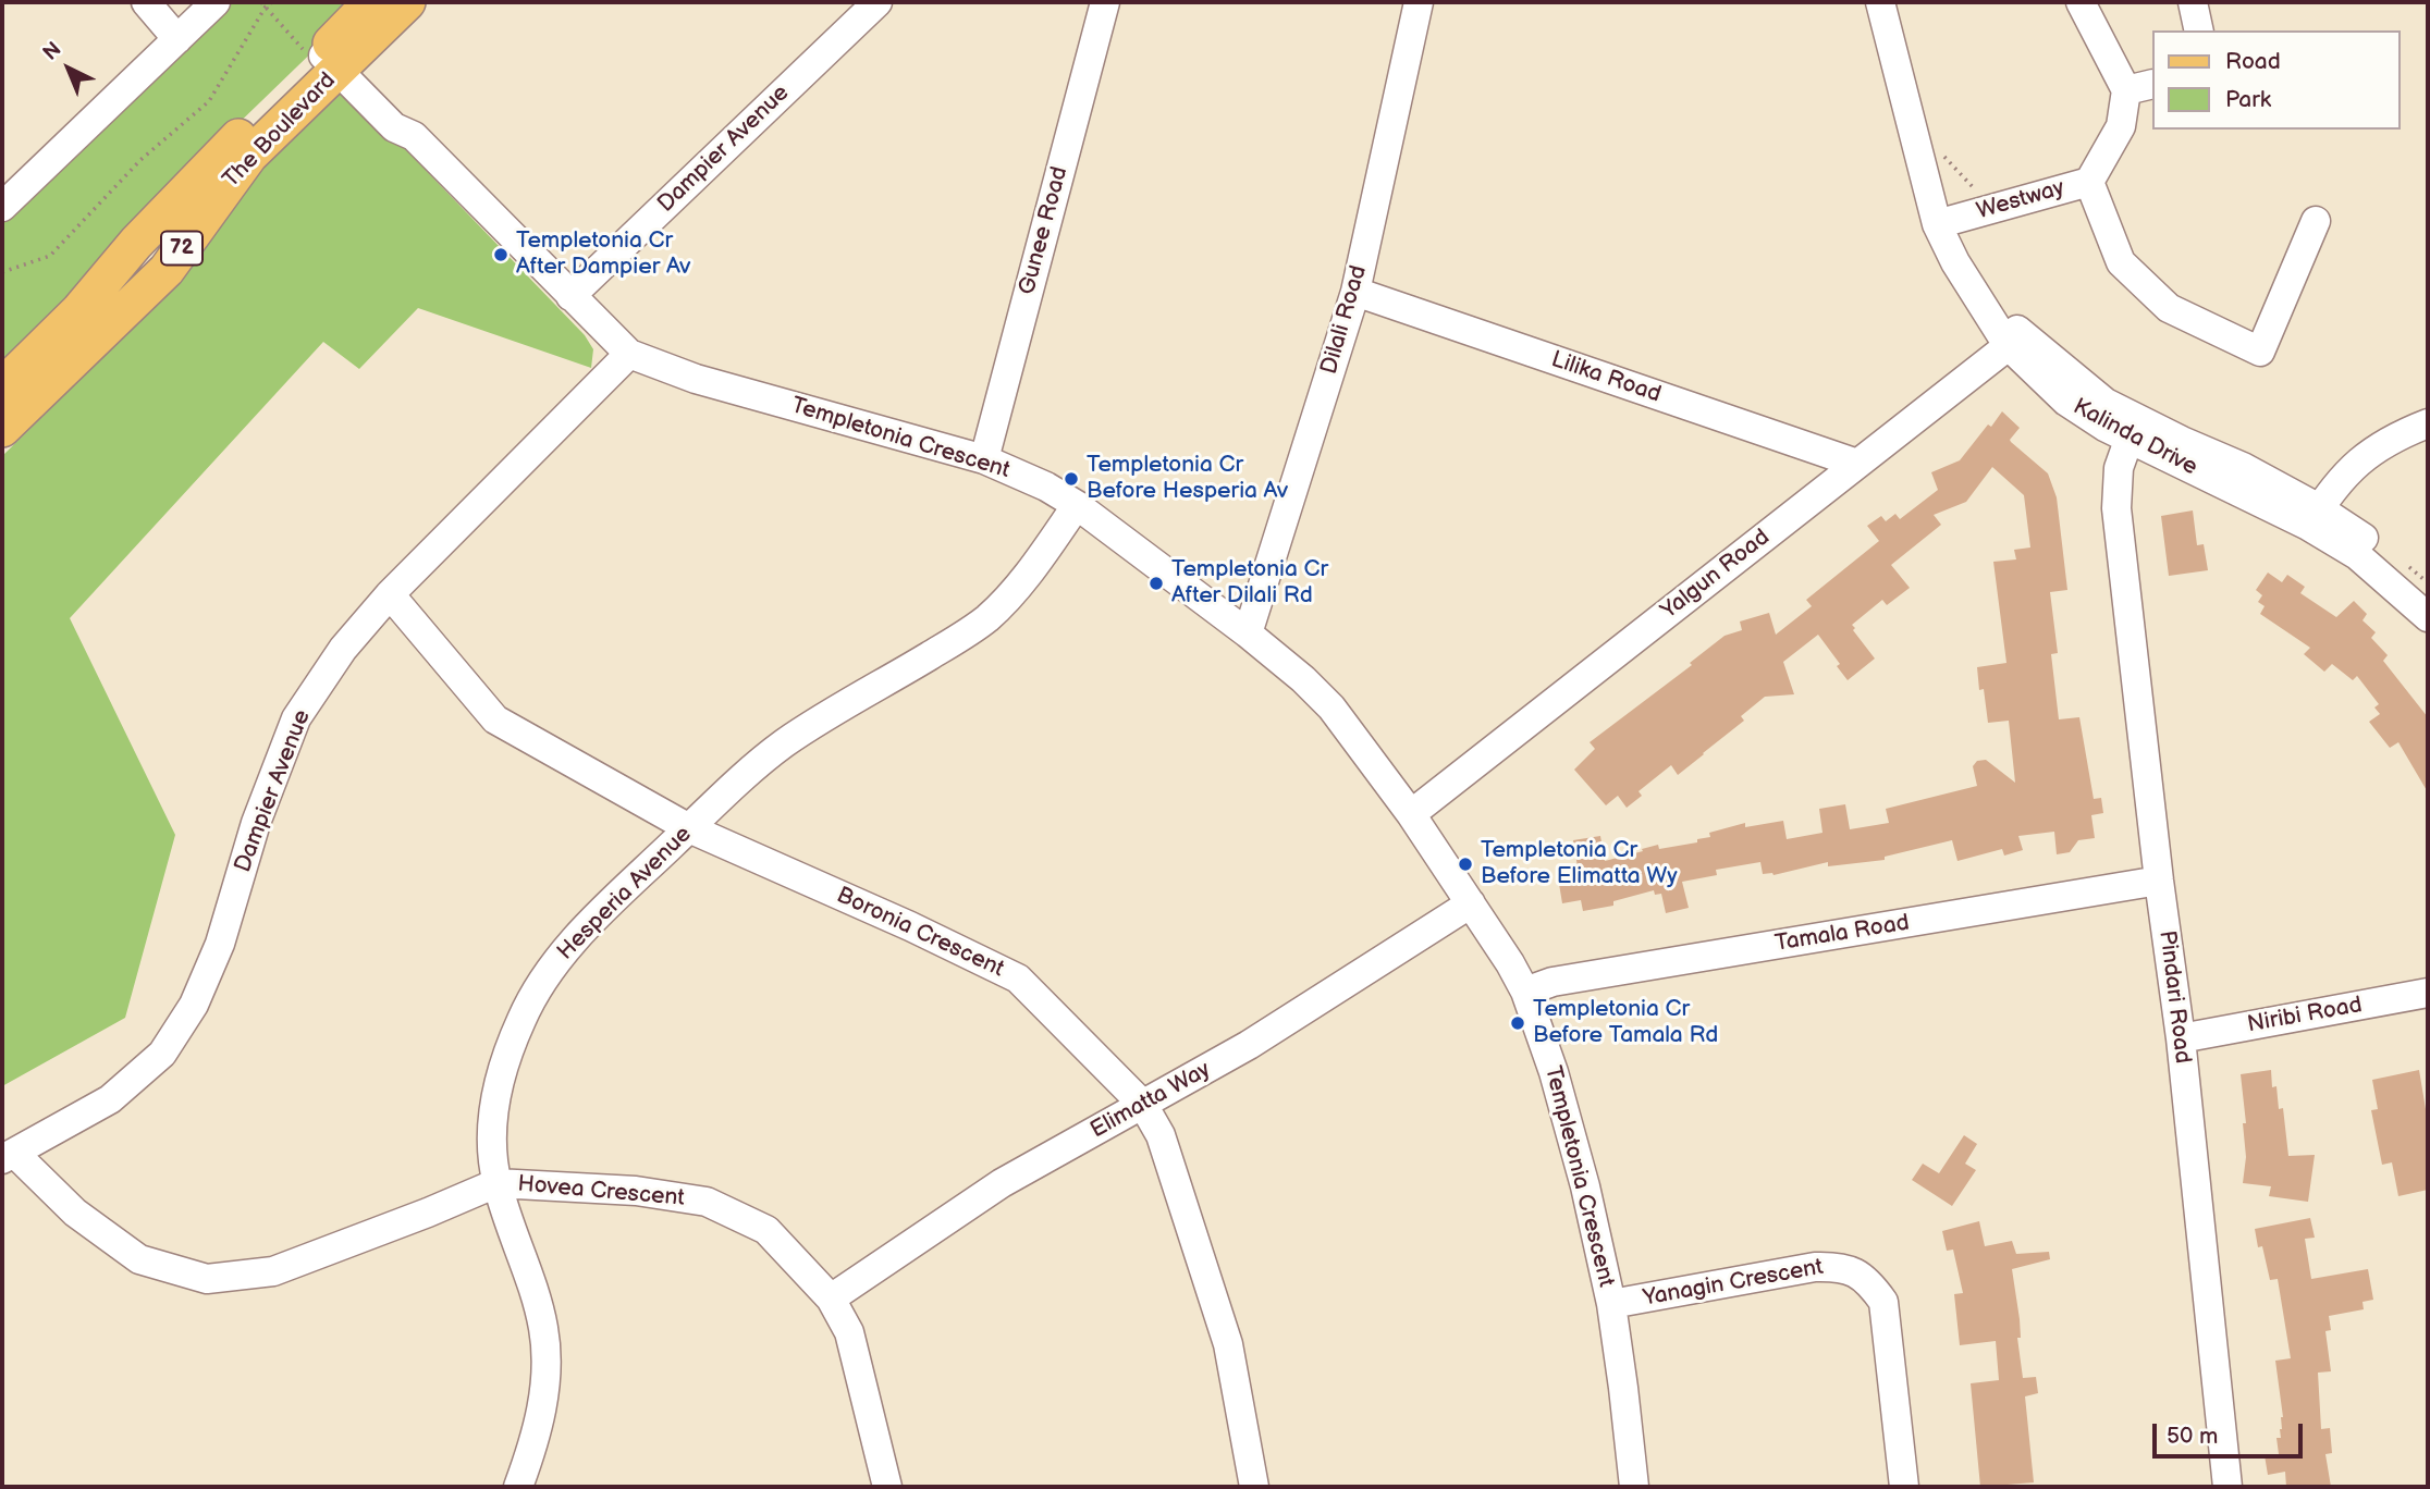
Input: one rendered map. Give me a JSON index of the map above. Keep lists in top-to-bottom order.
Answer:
{
  "streets": {
    "main road": ["The Boulevard", "72"],
    "street": [
      "Dampier Avenue",
      "Westway",
      "Gunee Road",
      "Dilali Road",
      "Lilika Road",
      "Kalinda Drive",
      "Templetonia Crescent",
      "Yalgun Road",
      "Hesperia Avenue",
      "Boronia Crescent",
      "Tamala Road",
      "Pindari Road",
      "Niribi Road",
      "Elimatta Way",
      "Hovea Crescent",
      "Yanagin Crescent"
    ]
  },
  "crossings": [
    ["The Boulevard", "Templetonia Crescent"],
    ["Dampier Avenue", "Templetonia Crescent"],
    ["Dampier Avenue", "Boronia Crescent"],
    ["Dampier Avenue", "Hovea Crescent"],
    ["Westway", "Kalinda Drive"],
    ["Gunee Road", "Templetonia Crescent"],
    ["Dilali Road", "Lilika Road"],
    ["Dilali Road", "Templetonia Crescent"],
    ["Lilika Road", "Yalgun Road"],
    ["Kalinda Drive", "Yalgun Road"],
    ["Kalinda Drive", "Pindari Road"],
    ["Templetonia Crescent", "Yalgun Road"],
    ["Templetonia Crescent", "Hesperia Avenue"],
    ["Templetonia Crescent", "Tamala Road"],
    ["Templetonia Crescent", "Elimatta Way"],
    ["Templetonia Crescent", "Yanagin Crescent"],
    ["Hesperia Avenue", "Boronia Crescent"],
    ["Hesperia Avenue", "Hovea Crescent"],
    ["Boronia Crescent", "Elimatta Way"],
    ["Tamala Road", "Pindari Road"],
    ["Pindari Road", "Niribi Road"],
    ["Elimatta Way", "Hovea Crescent"]
  ],
  "places": [
    "Templetonia Cr After Dampier Av",
    "Templetonia Cr Before Hesperia Av",
    "Templetonia Cr After Dilali Rd",
    "Templetonia Cr Before Elimatta Wy",
    "Templetonia Cr Before Tamala Rd"
  ],
  "legend": ["Road", "Park"],
  "scale_bar": "50 m",
  "north": "top left"
}
